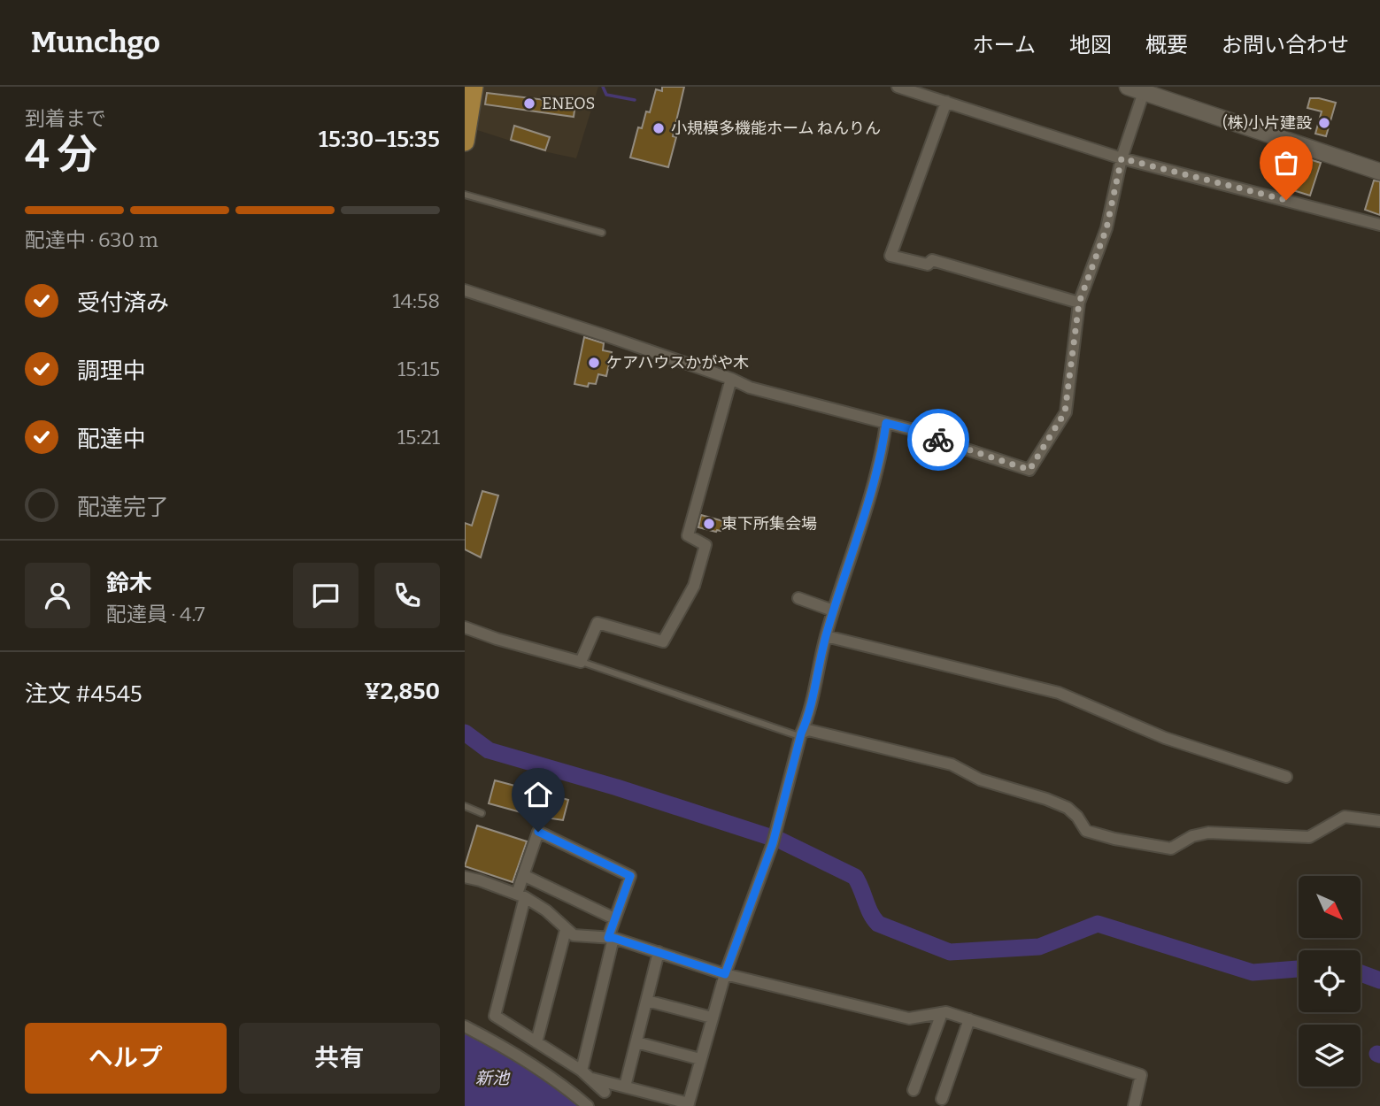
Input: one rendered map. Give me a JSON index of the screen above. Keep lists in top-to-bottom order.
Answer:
{
  "water": ["新池"],
  "places": [
    "ENEOS",
    "(株)小片建設",
    "小規模多機能ホーム ねんりん",
    "ケアハウスかがや木",
    "東下所集会場"
  ],
  "north": "bottom right",
  "page": {
    "header": "Munchgo",
    "nav": [
      "ホーム",
      "地図",
      "概要",
      "お問い合わせ"
    ],
    "heading": ["4 分", "到着まで", "15:30–15:35"],
    "panel": [
      "鈴木",
      "配達員 · 4.7",
      "注文 #4545",
      "¥2,850"
    ],
    "bar": "配達中 · 630 m",
    "list": [
      ["受付済み", "14:58"],
      ["調理中", "15:15"],
      ["配達中", "15:21"],
      "配達完了"
    ],
    "buttons": ["ヘルプ", "共有"]
  }
}
